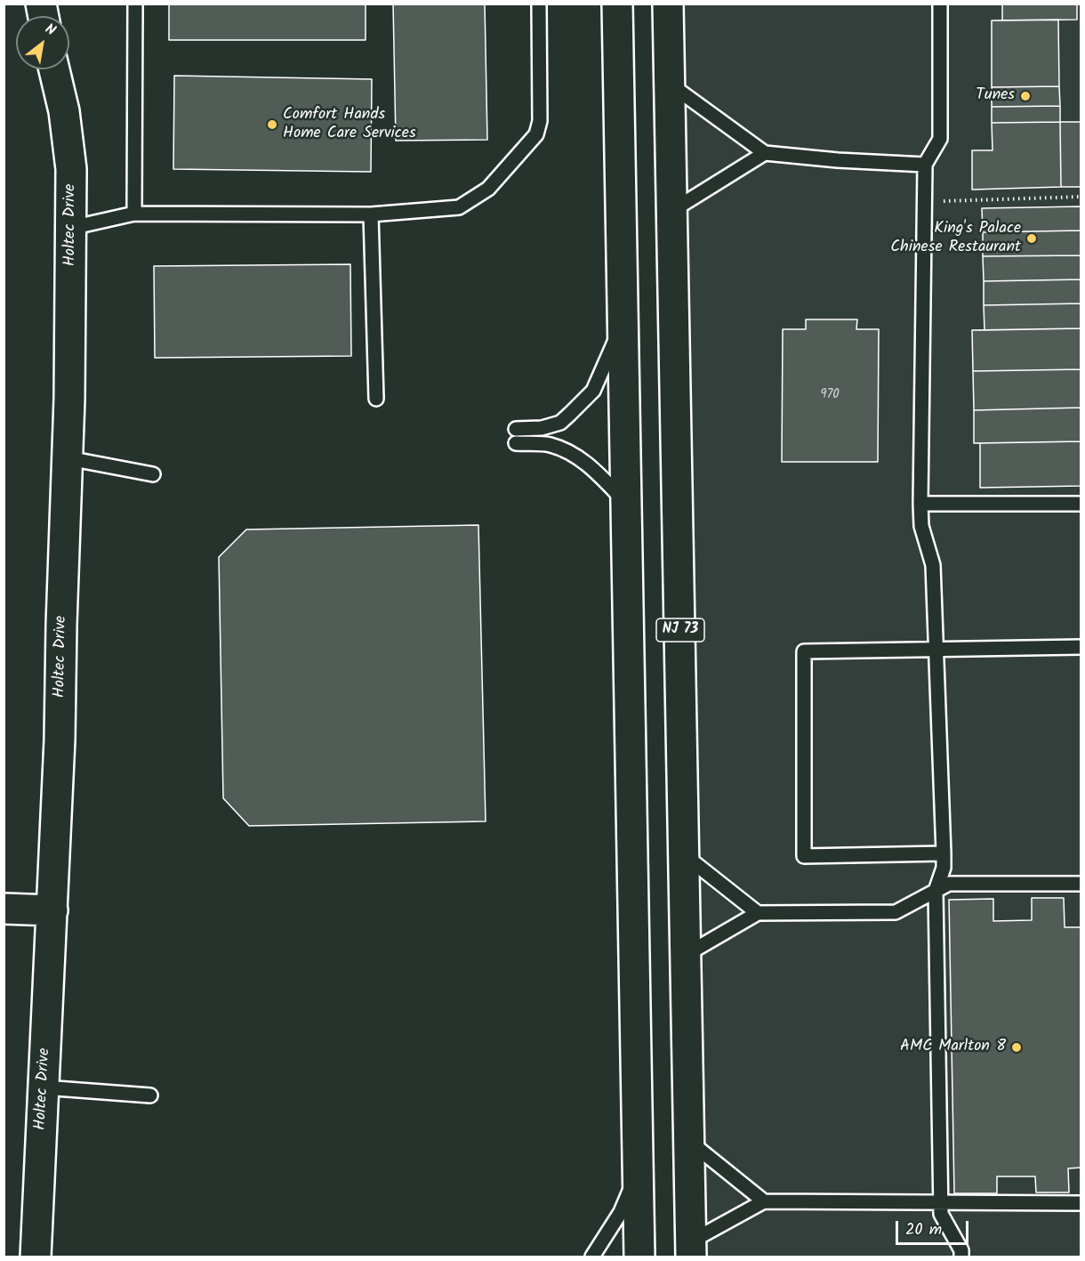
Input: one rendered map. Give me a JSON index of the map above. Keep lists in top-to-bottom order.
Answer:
{
  "streets": {
    "main road": ["Holtec Drive", "NJ 73"]
  },
  "places": [
    "Tunes",
    "Comfort Hands Home Care Services",
    "King's Palace Chinese Restaurant",
    "AMC Marlton 8"
  ],
  "house_numbers": ["970"],
  "scale_bar": "20 m",
  "north": "top right"
}
